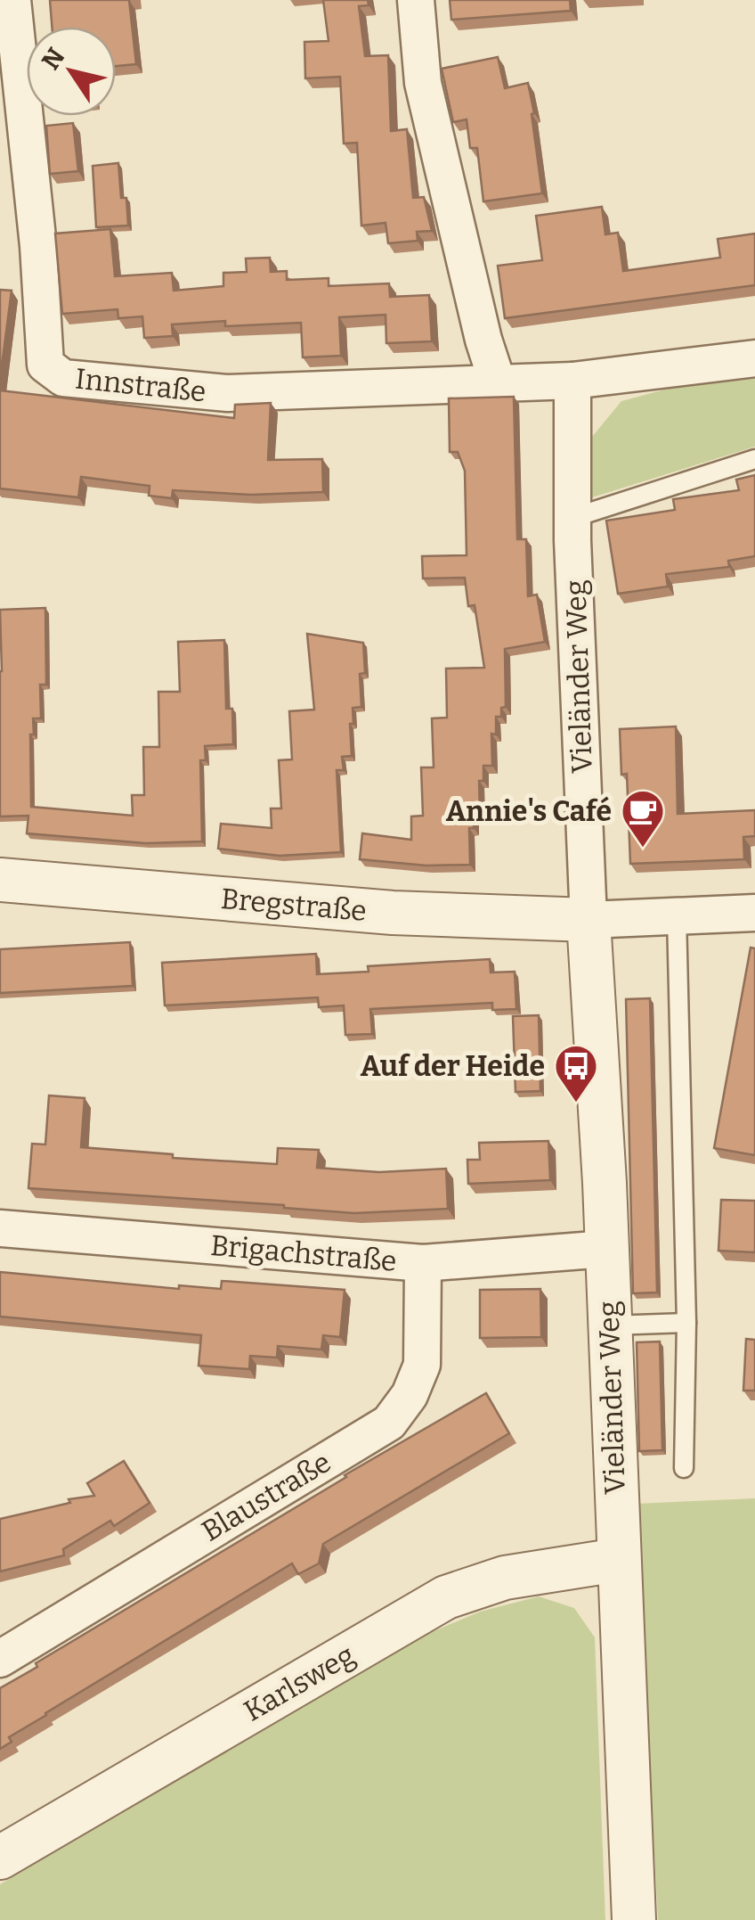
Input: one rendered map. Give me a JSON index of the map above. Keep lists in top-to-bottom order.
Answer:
{
  "streets": {
    "street": [
      "Innstraße",
      "Vieländer Weg",
      "Bregstraße",
      "Brigachstraße",
      "Blaustraße",
      "Karlsweg"
    ]
  },
  "crossings": [
    ["Vieländer Weg", "Bregstraße"],
    ["Vieländer Weg", "Brigachstraße"],
    ["Vieländer Weg", "Karlsweg"],
    ["Brigachstraße", "Blaustraße"]
  ],
  "places": {
    "cafe": ["Annie's Café"],
    "bus stop": ["Auf der Heide"]
  },
  "north": "top left"
}
